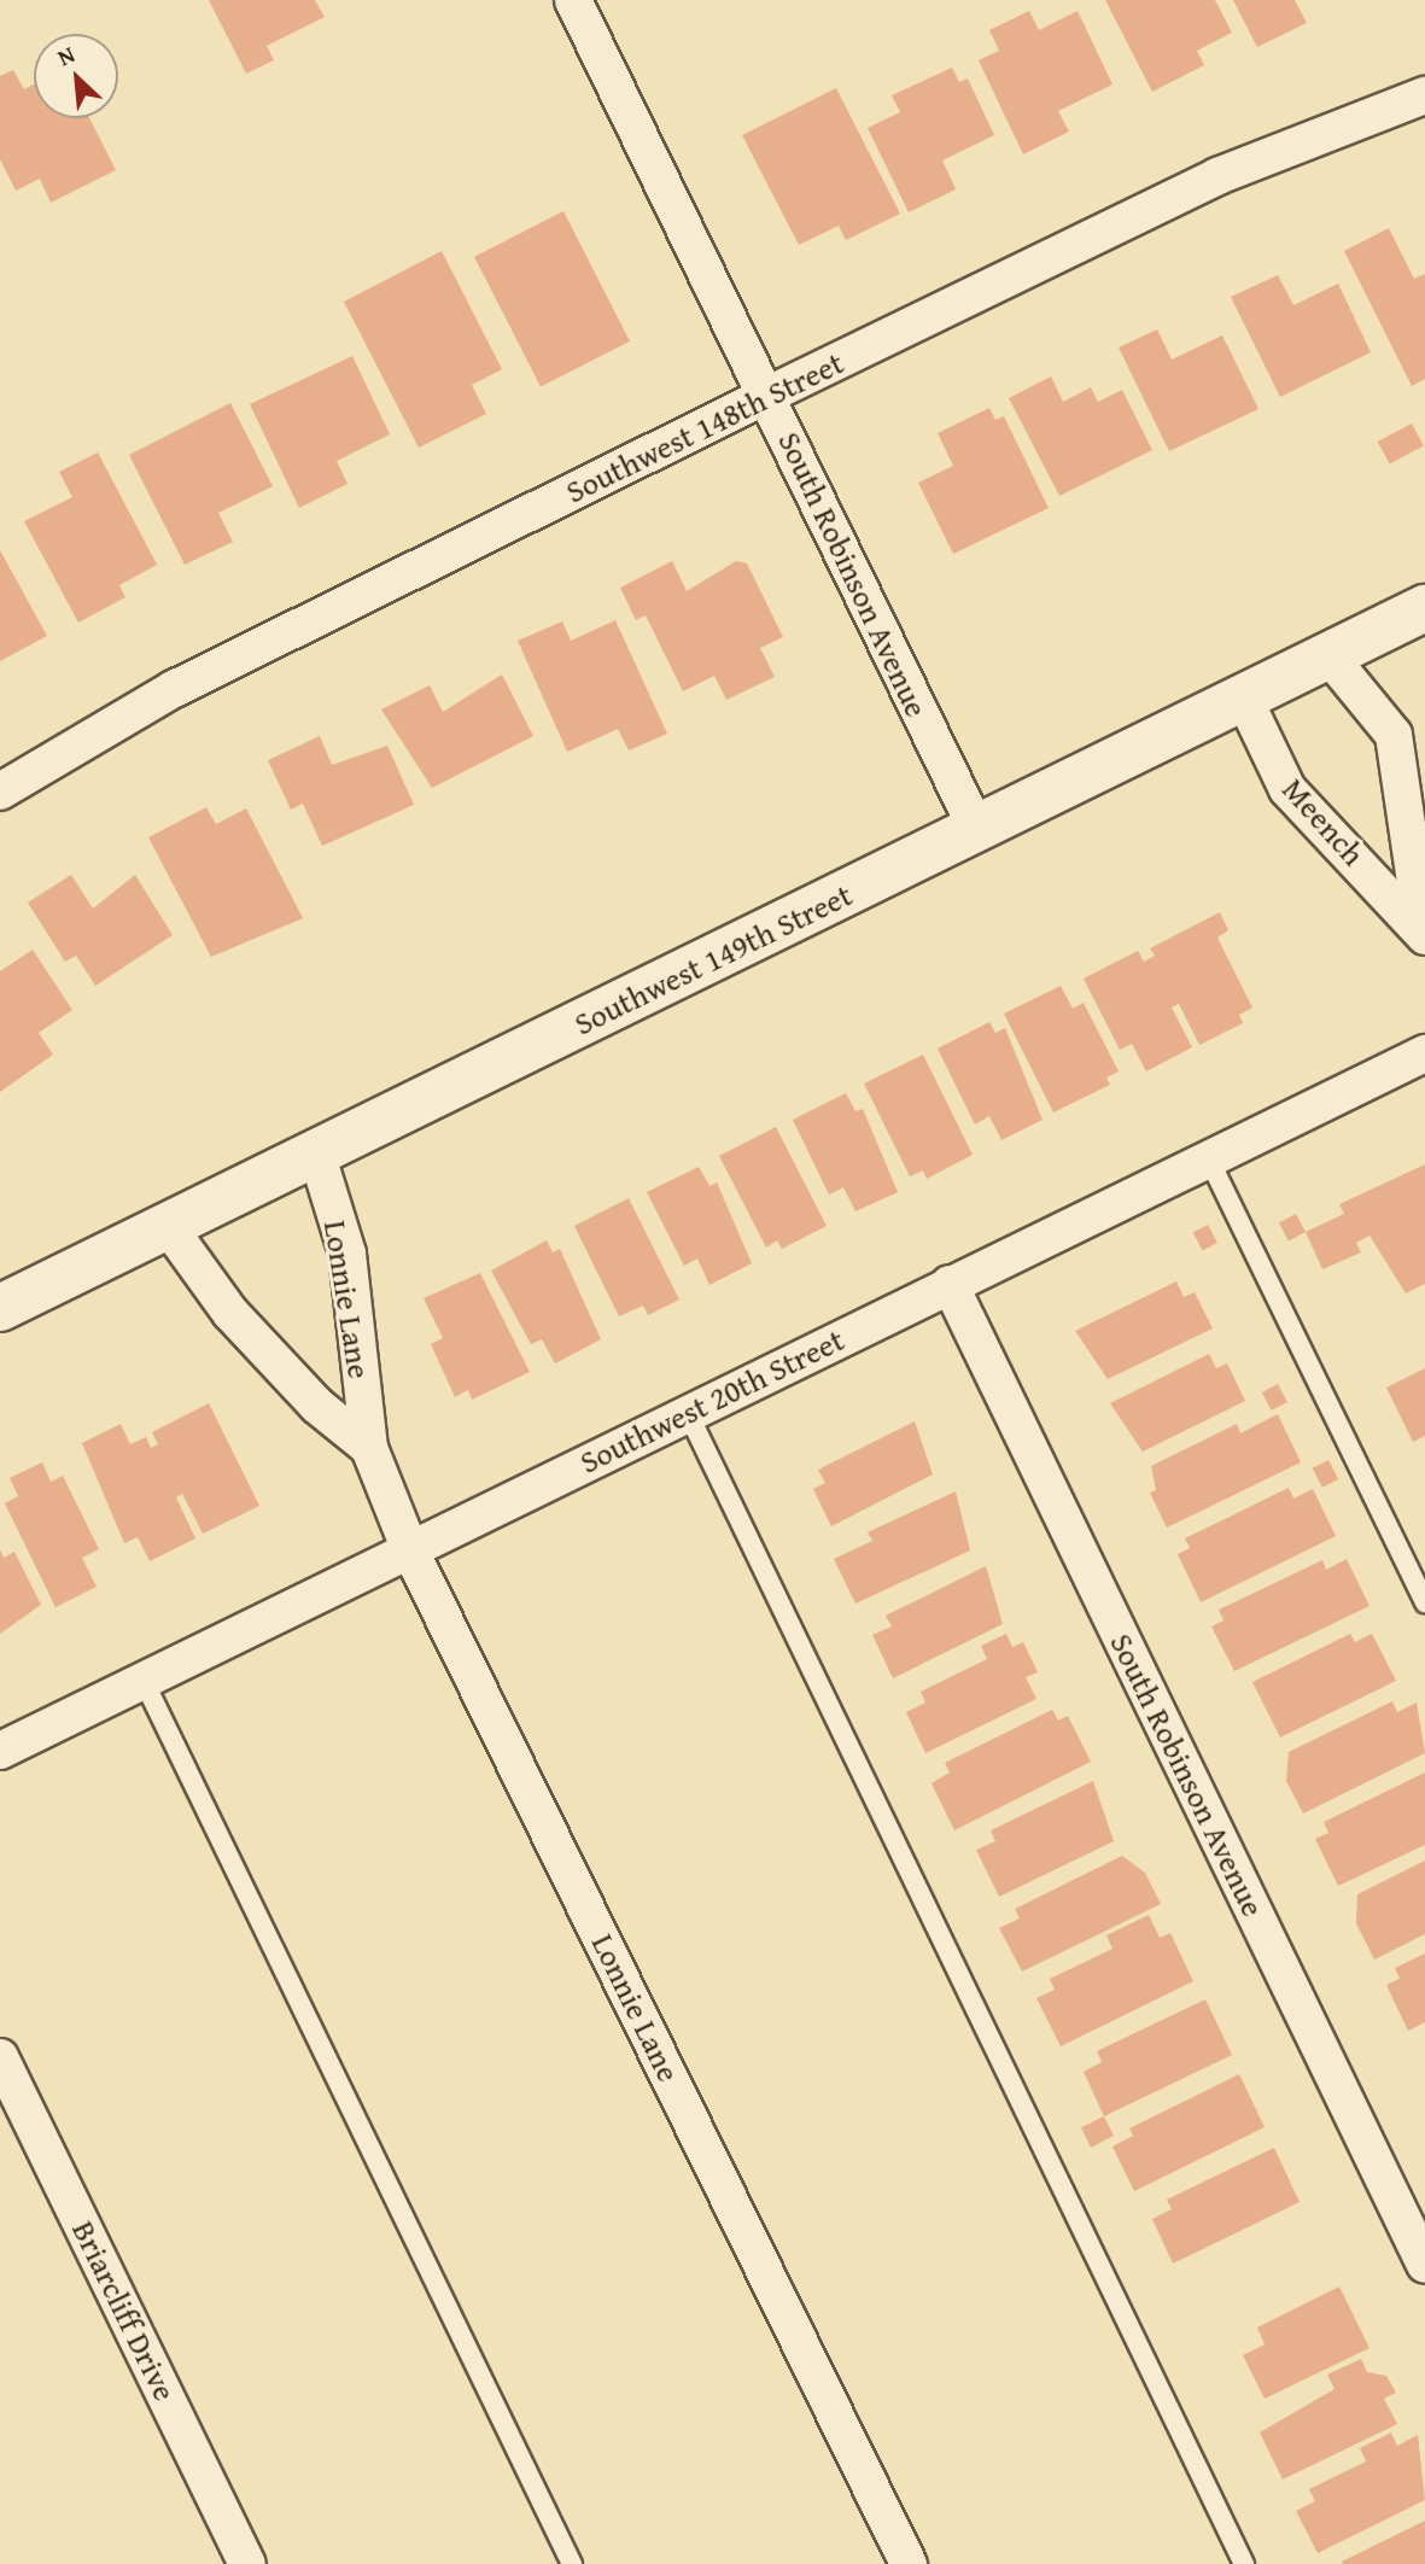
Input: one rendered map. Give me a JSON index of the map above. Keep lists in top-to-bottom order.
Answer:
{
  "streets": {
    "street": [
      "Southwest 148th Street",
      "South Robinson Avenue",
      "Meench",
      "Southwest 149th Street",
      "Lonnie Lane",
      "Southwest 20th Street",
      "Briarcliff Drive"
    ]
  },
  "crossings": [
    ["Southwest 148th Street", "South Robinson Avenue"],
    ["South Robinson Avenue", "Southwest 149th Street"],
    ["South Robinson Avenue", "Southwest 20th Street"],
    ["Meench", "Southwest 149th Street"],
    ["Southwest 149th Street", "Lonnie Lane"],
    ["Lonnie Lane", "Southwest 20th Street"]
  ],
  "north": "top left"
}
